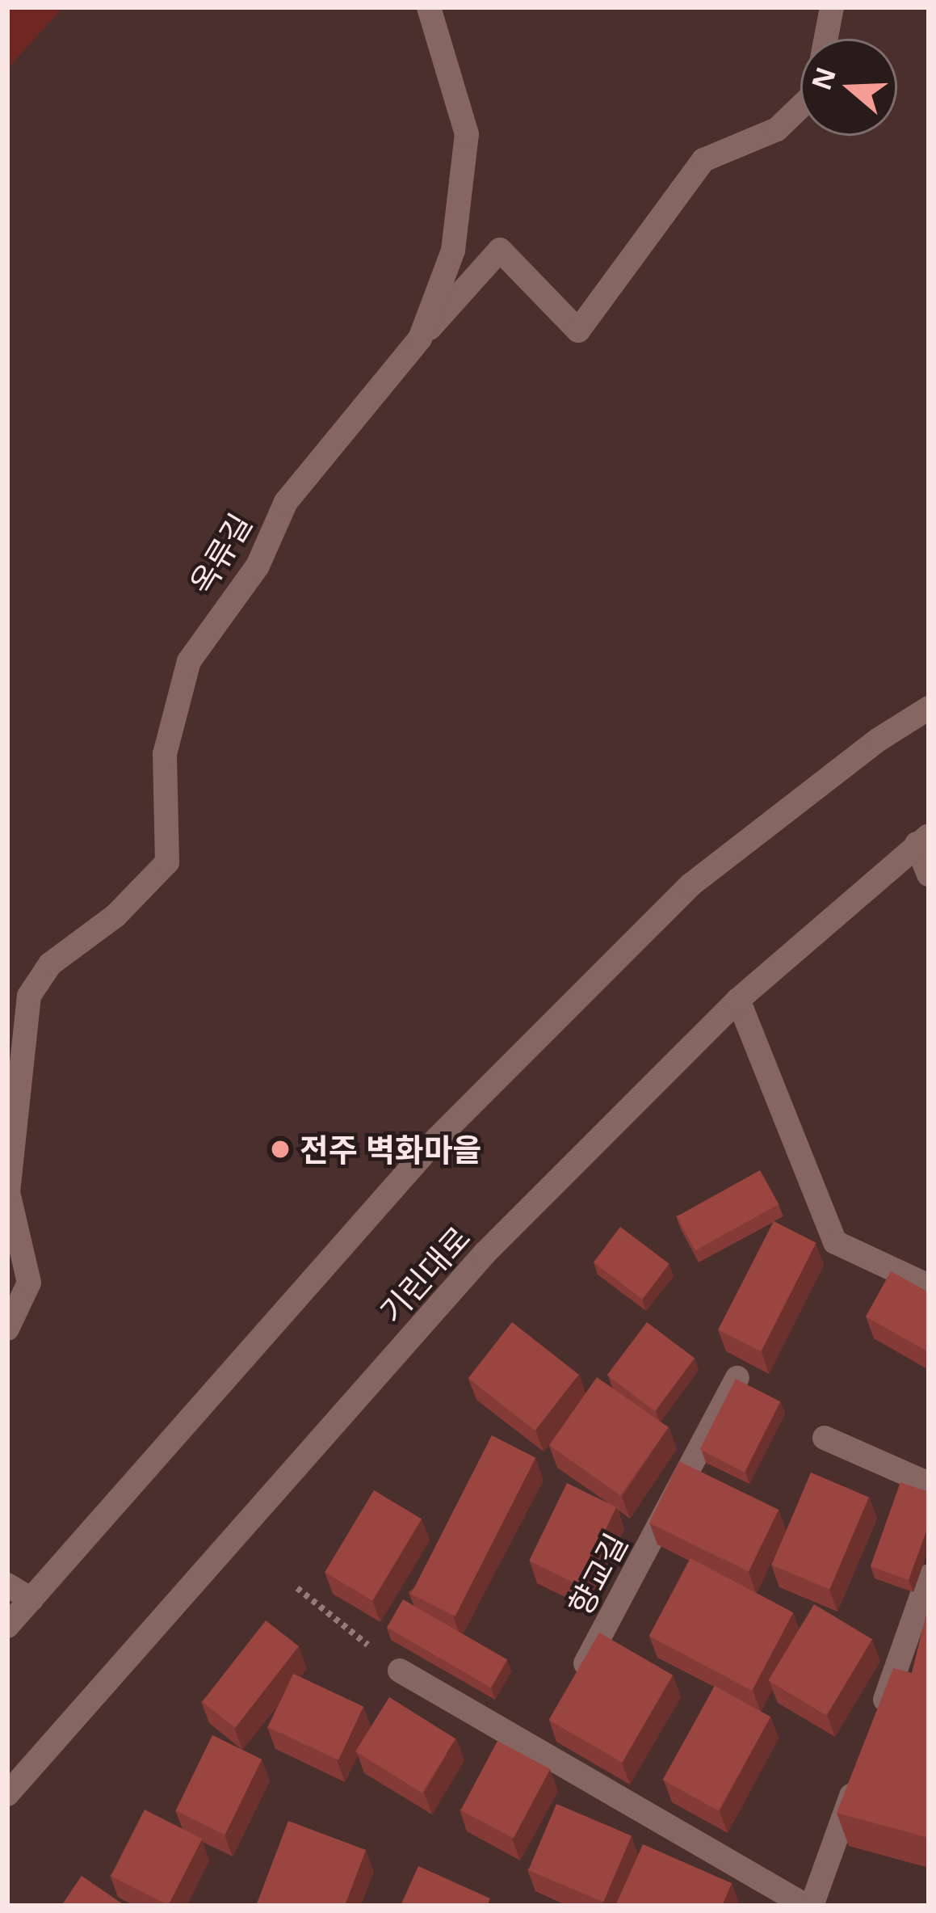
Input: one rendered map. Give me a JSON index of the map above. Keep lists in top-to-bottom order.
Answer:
{
  "streets": {
    "street": ["옥류길", "기린대로", "향교길"]
  },
  "places": ["전주 벽화마을"],
  "north": "left"
}
